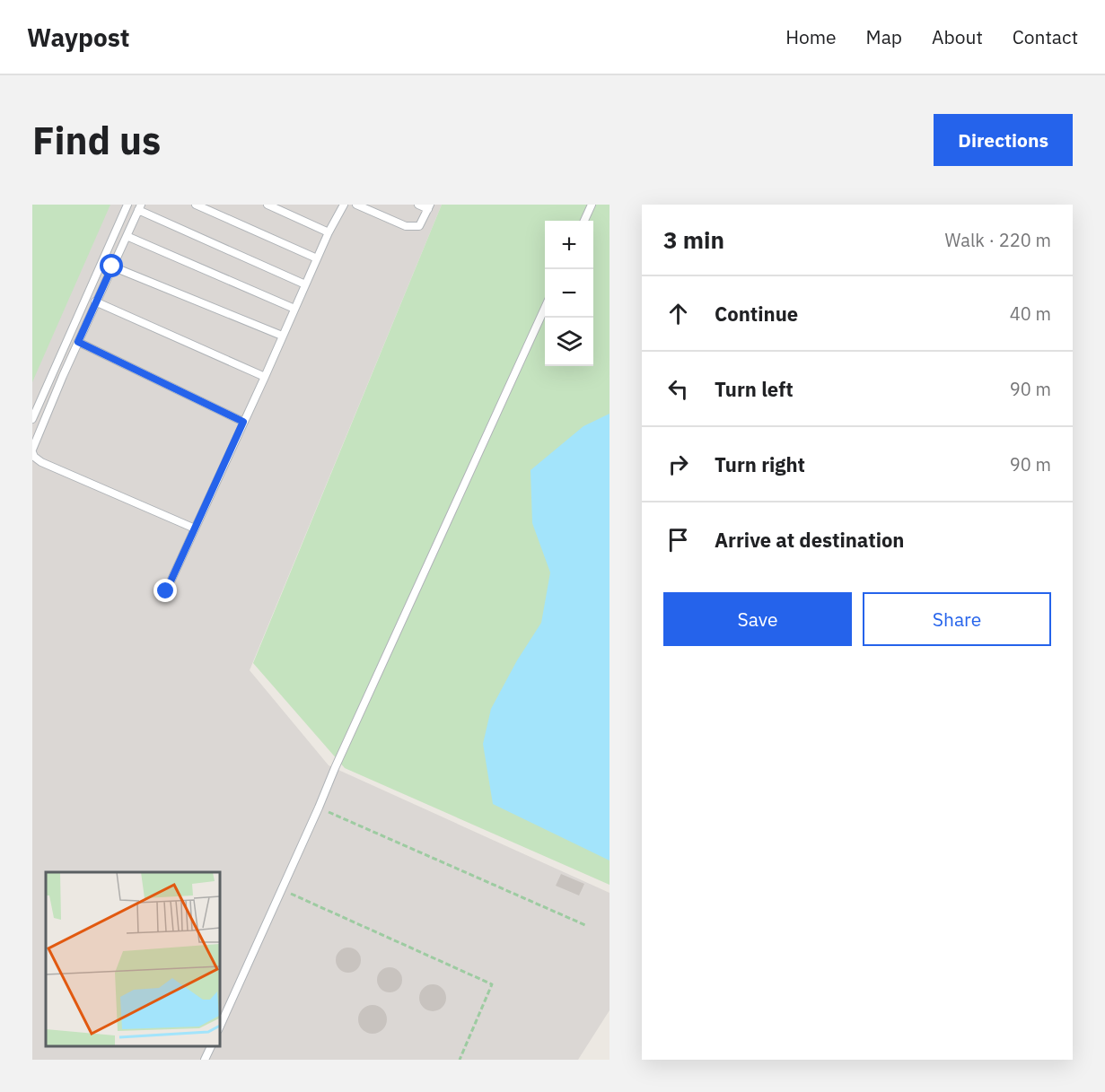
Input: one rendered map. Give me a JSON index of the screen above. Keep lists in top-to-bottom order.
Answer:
{
  "page": {
    "header": "Waypost",
    "nav": [
      "Home",
      "Map",
      "About",
      "Contact"
    ],
    "buttons": [
      "Directions",
      ["Save", "Share"]
    ],
    "title": "Find us",
    "heading": ["3 min", "Walk · 220 m"],
    "map_buttons": ["+", "−"],
    "list": [
      ["Continue", "40 m"],
      ["Turn left", "90 m"],
      ["Turn right", "90 m"],
      "Arrive at destination"
    ]
  }
}
